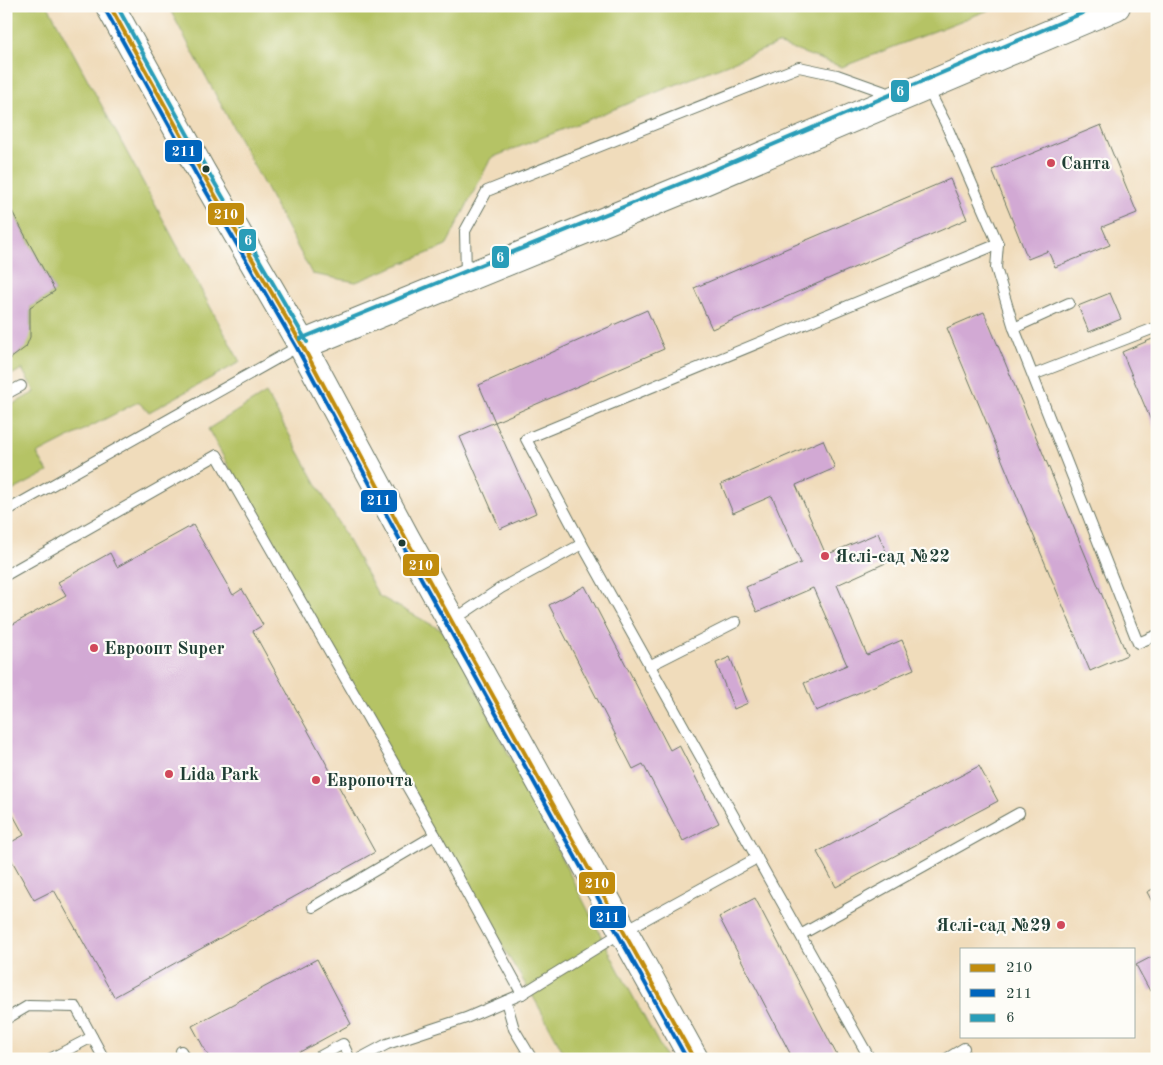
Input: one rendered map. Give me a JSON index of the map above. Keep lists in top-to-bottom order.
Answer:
{
  "places": [
    "Санта",
    "Яслі-сад №22",
    "Евроопт Super",
    "Lida Park",
    "Европочта",
    "Яслі-сад №29"
  ],
  "lines": ["transit line 210", "transit line 6", "transit line 211"],
  "legend": ["210", "211", "6"]
}
